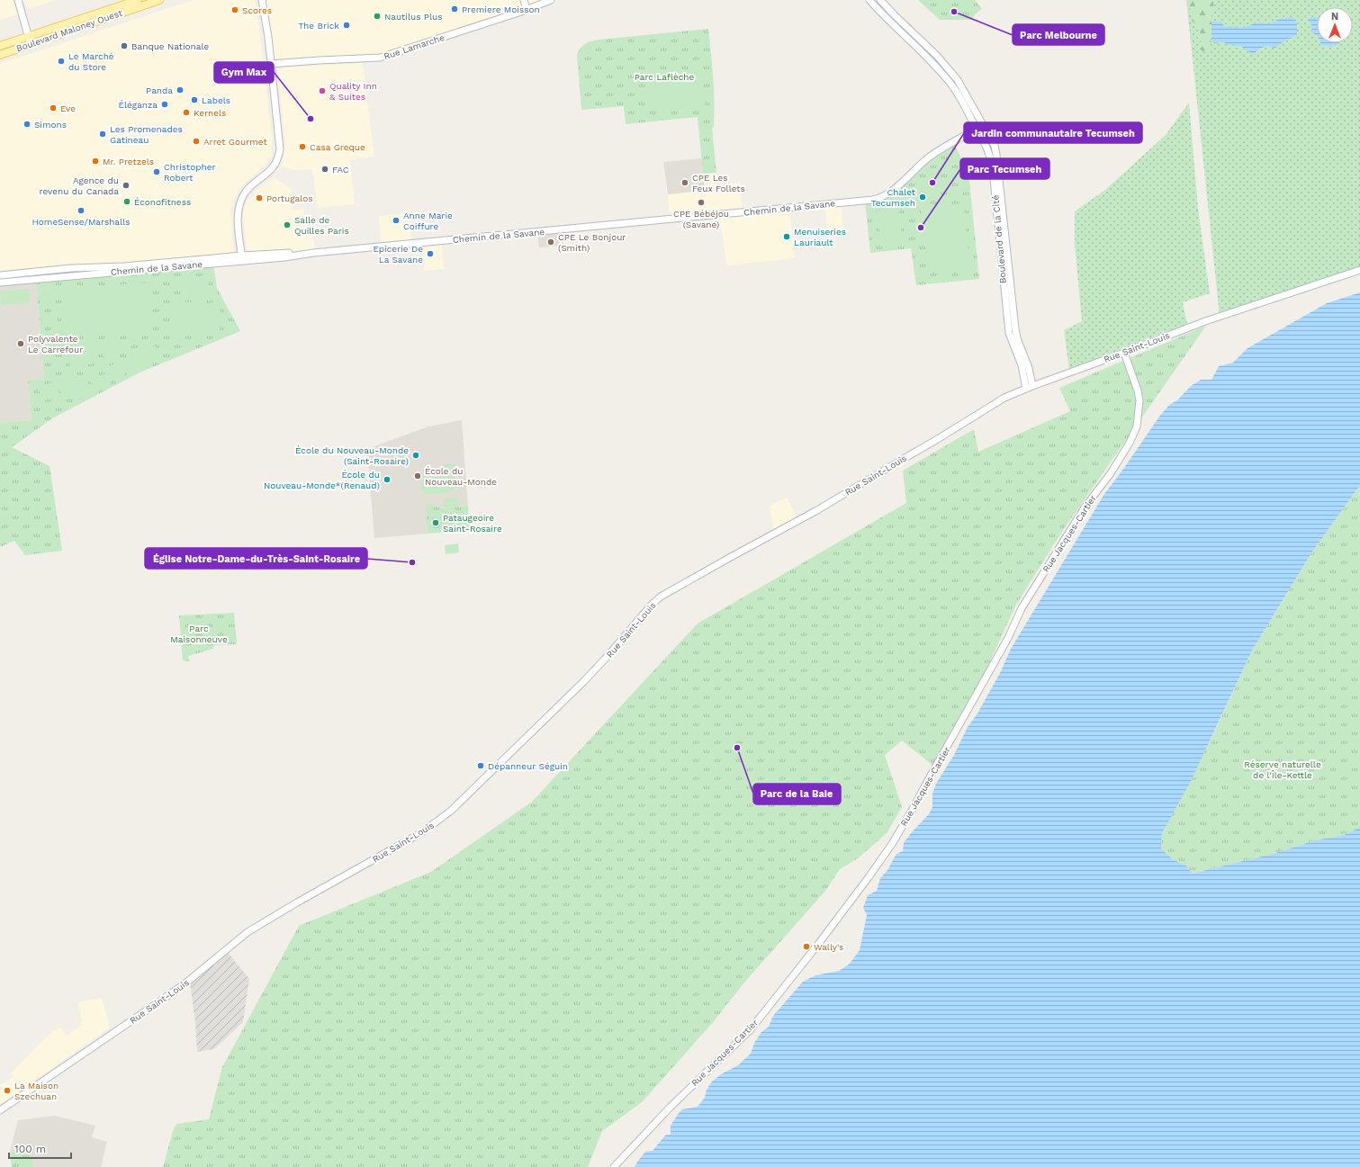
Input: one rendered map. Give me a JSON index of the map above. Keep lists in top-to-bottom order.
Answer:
{
  "streets": {
    "main road": ["Boulevard Maloney Ouest"],
    "street": [
      "Rue Lamarche",
      "Chemin de la Savane",
      "Boulevard de la Cité",
      "Rue Saint-Louis",
      "Rue Jacques-Cartier"
    ]
  },
  "crossings": [
    ["Chemin de la Savane", "Boulevard de la Cité"],
    ["Boulevard de la Cité", "Rue Saint-Louis"],
    ["Rue Saint-Louis", "Rue Jacques-Cartier"]
  ],
  "parks": ["Parc Laflèche", "Parc Maisonneuve", "Réserve naturelle de l'Île-Kettle"],
  "places": [
    "Premiere Moisson",
    "Scores",
    "Parc Melbourne",
    "Nautilus Plus",
    "The Brick",
    "Banque Nationale",
    "Le Marché du Store",
    "Panda",
    "Quality Inn & Suites",
    "Labels",
    "Éléganza",
    "Eve",
    "Kernels",
    "Gym Max",
    "Simons",
    "Les Promenades Gatineau",
    "Arret Gourmet",
    "Casa Greque",
    "Mr. Pretzels",
    "FAC",
    "Christopher Robert",
    "CPE Les Feux Follets",
    "Jardin communautaire Tecumseh",
    "Agence du revenu du Canada",
    "Chalet Tecumseh",
    "Portugalos",
    "Éconofitness",
    "CPE Bébéjou (Savane)",
    "HomeSense/Marshalls",
    "Anne Marie Coiffure",
    "Salle de Quilles Paris",
    "Parc Tecumseh",
    "Menuiseries Lauriault",
    "CPE Le Bonjour (Smith)",
    "Epicerie De La Savane",
    "Polyvalente Le Carrefour",
    "École du Nouveau-Monde (Saint-Rosaire)",
    "École du Nouveau-Monde",
    "École du Nouveau-Monde*(Renaud)",
    "Pataugeoire Saint-Rosaire",
    "Église Notre-Dame-du-Très-Saint-Rosaire",
    "Parc de la Baie",
    "Dépanneur Séguin",
    "Wally's",
    "La Maison Szechuan"
  ],
  "scale_bar": "100 m",
  "north": "top"
}
